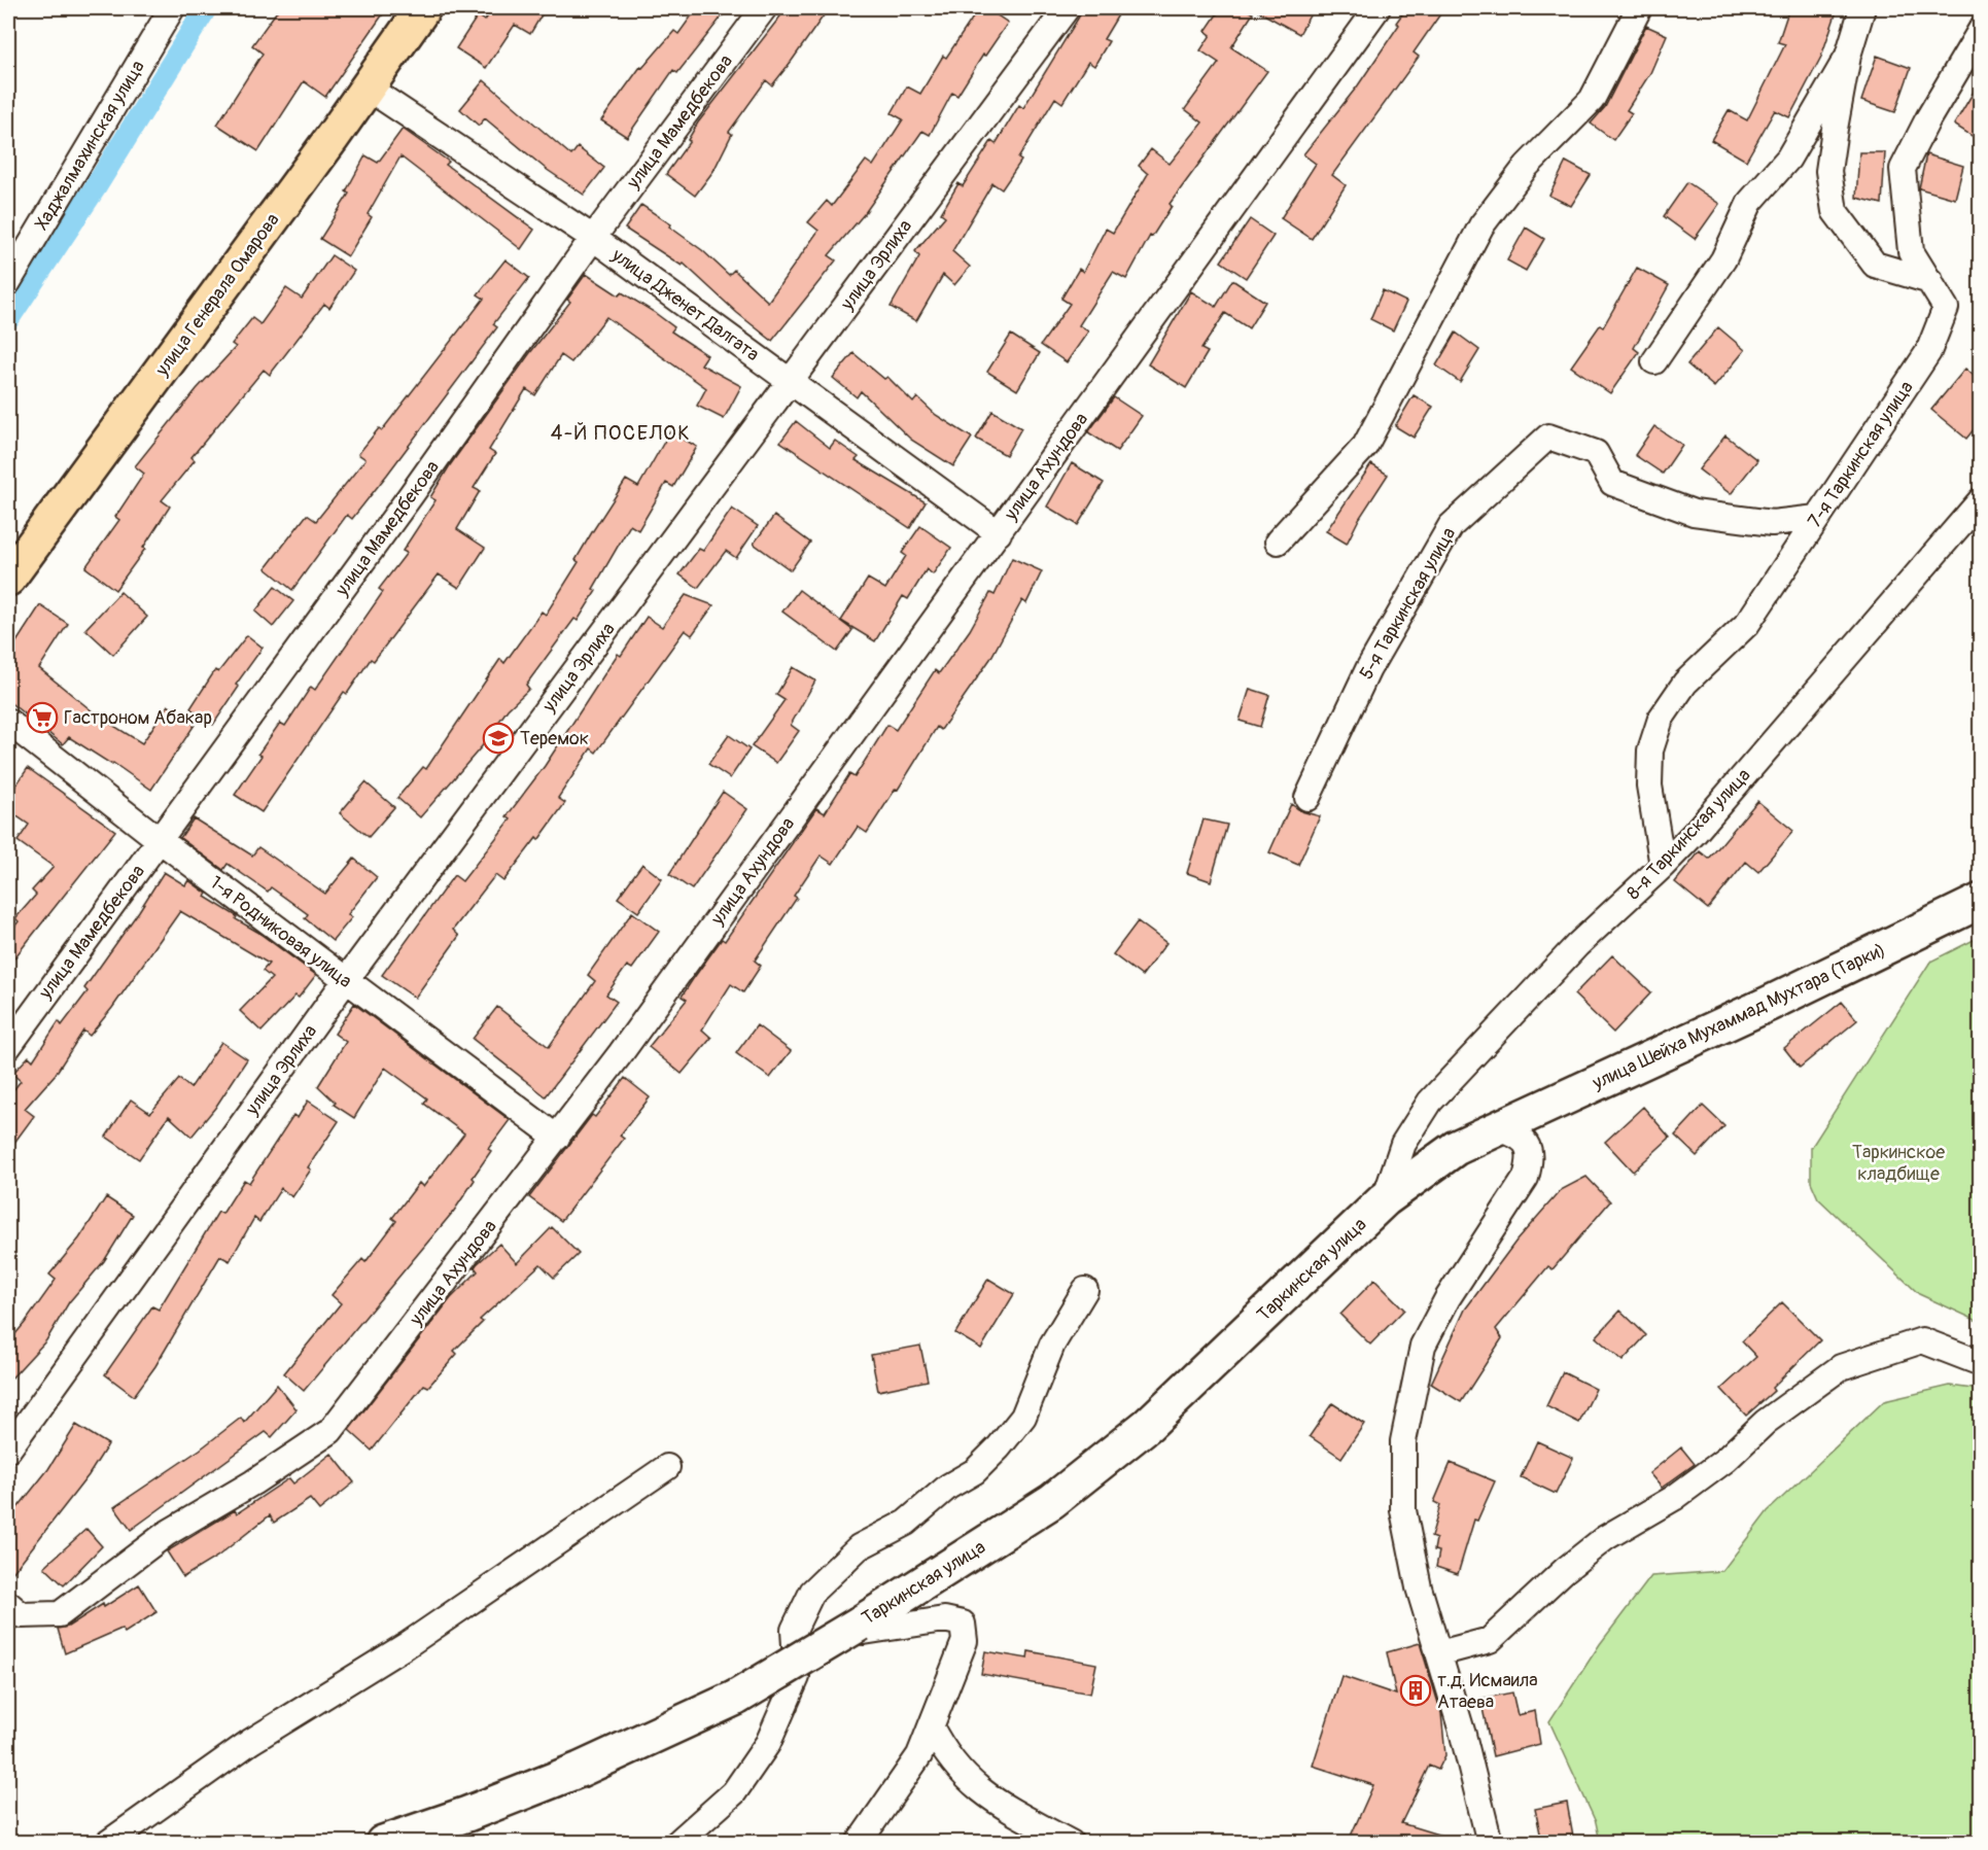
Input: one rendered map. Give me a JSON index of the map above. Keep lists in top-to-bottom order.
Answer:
{
  "streets": {
    "main road": ["улица Генерала Омарова"],
    "street": [
      "улица Мамедбекова",
      "Хаджалмахинская улица",
      "улица Эрлиха",
      "улица Дженет Далгата",
      "7-я Таркинская улица",
      "улица Ахундова",
      "5-я Таркинская улица",
      "8-я Таркинская улица",
      "1-я Родниковая улица",
      "улица Шейха Мухаммад Мухтара (Тарки)",
      "Таркинская улица"
    ]
  },
  "crossings": [
    ["улица Мамедбекова", "улица Дженет Далгата"],
    ["улица Мамедбекова", "1-я Родниковая улица"],
    ["улица Эрлиха", "улица Дженет Далгата"],
    ["улица Эрлиха", "1-я Родниковая улица"],
    ["улица Генерала Омарова", "улица Дженет Далгата"],
    ["улица Дженет Далгата", "улица Ахундова"],
    ["7-я Таркинская улица", "5-я Таркинская улица"],
    ["7-я Таркинская улица", "8-я Таркинская улица"],
    ["улица Ахундова", "1-я Родниковая улица"],
    ["8-я Таркинская улица", "улица Шейха Мухаммад Мухтара (Тарки)"],
    ["8-я Таркинская улица", "Таркинская улица"],
    ["улица Шейха Мухаммад Мухтара (Тарки)", "Таркинская улица"]
  ],
  "districts": ["4-Й ПОСЕЛОК"],
  "parks": ["Таркинское кладбище"],
  "places": {
    "supermarket": ["Гастроном Абакар"],
    "school or university": ["Теремок"],
    "building": ["т.д. Исмаила Атаева"]
  }
}
